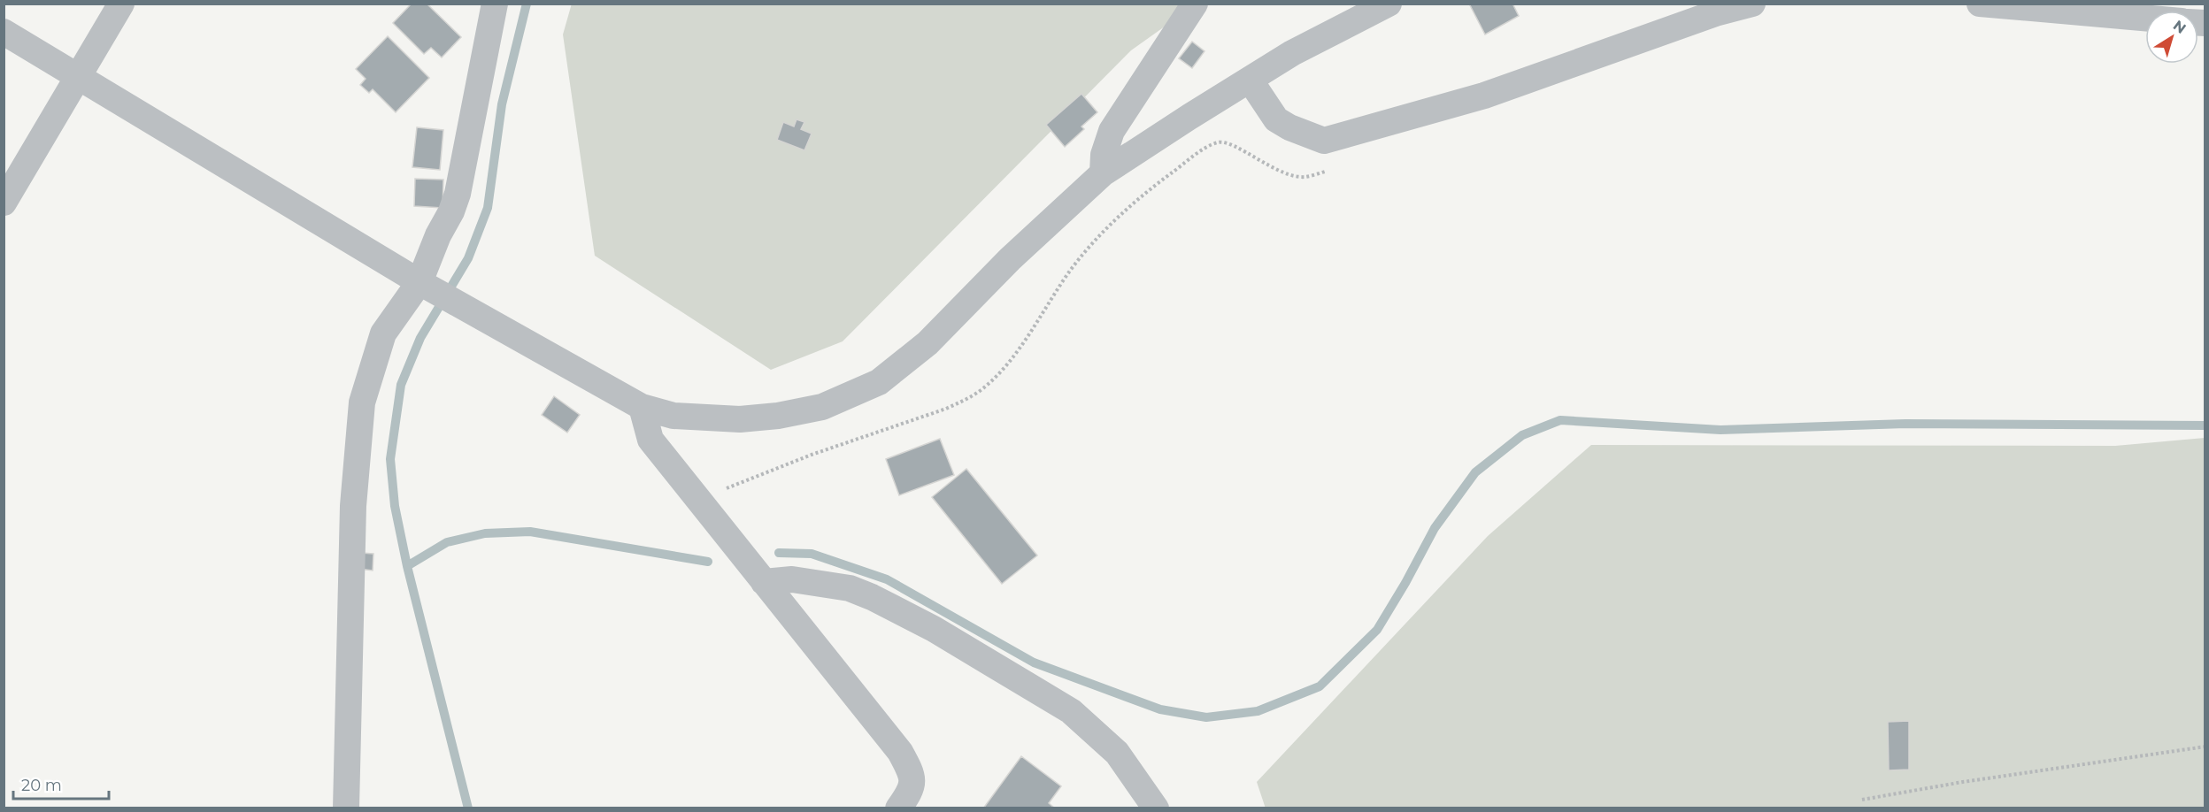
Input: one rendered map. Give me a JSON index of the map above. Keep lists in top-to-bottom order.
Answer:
{
  "scale_bar": "20 m",
  "north": "top right"
}
